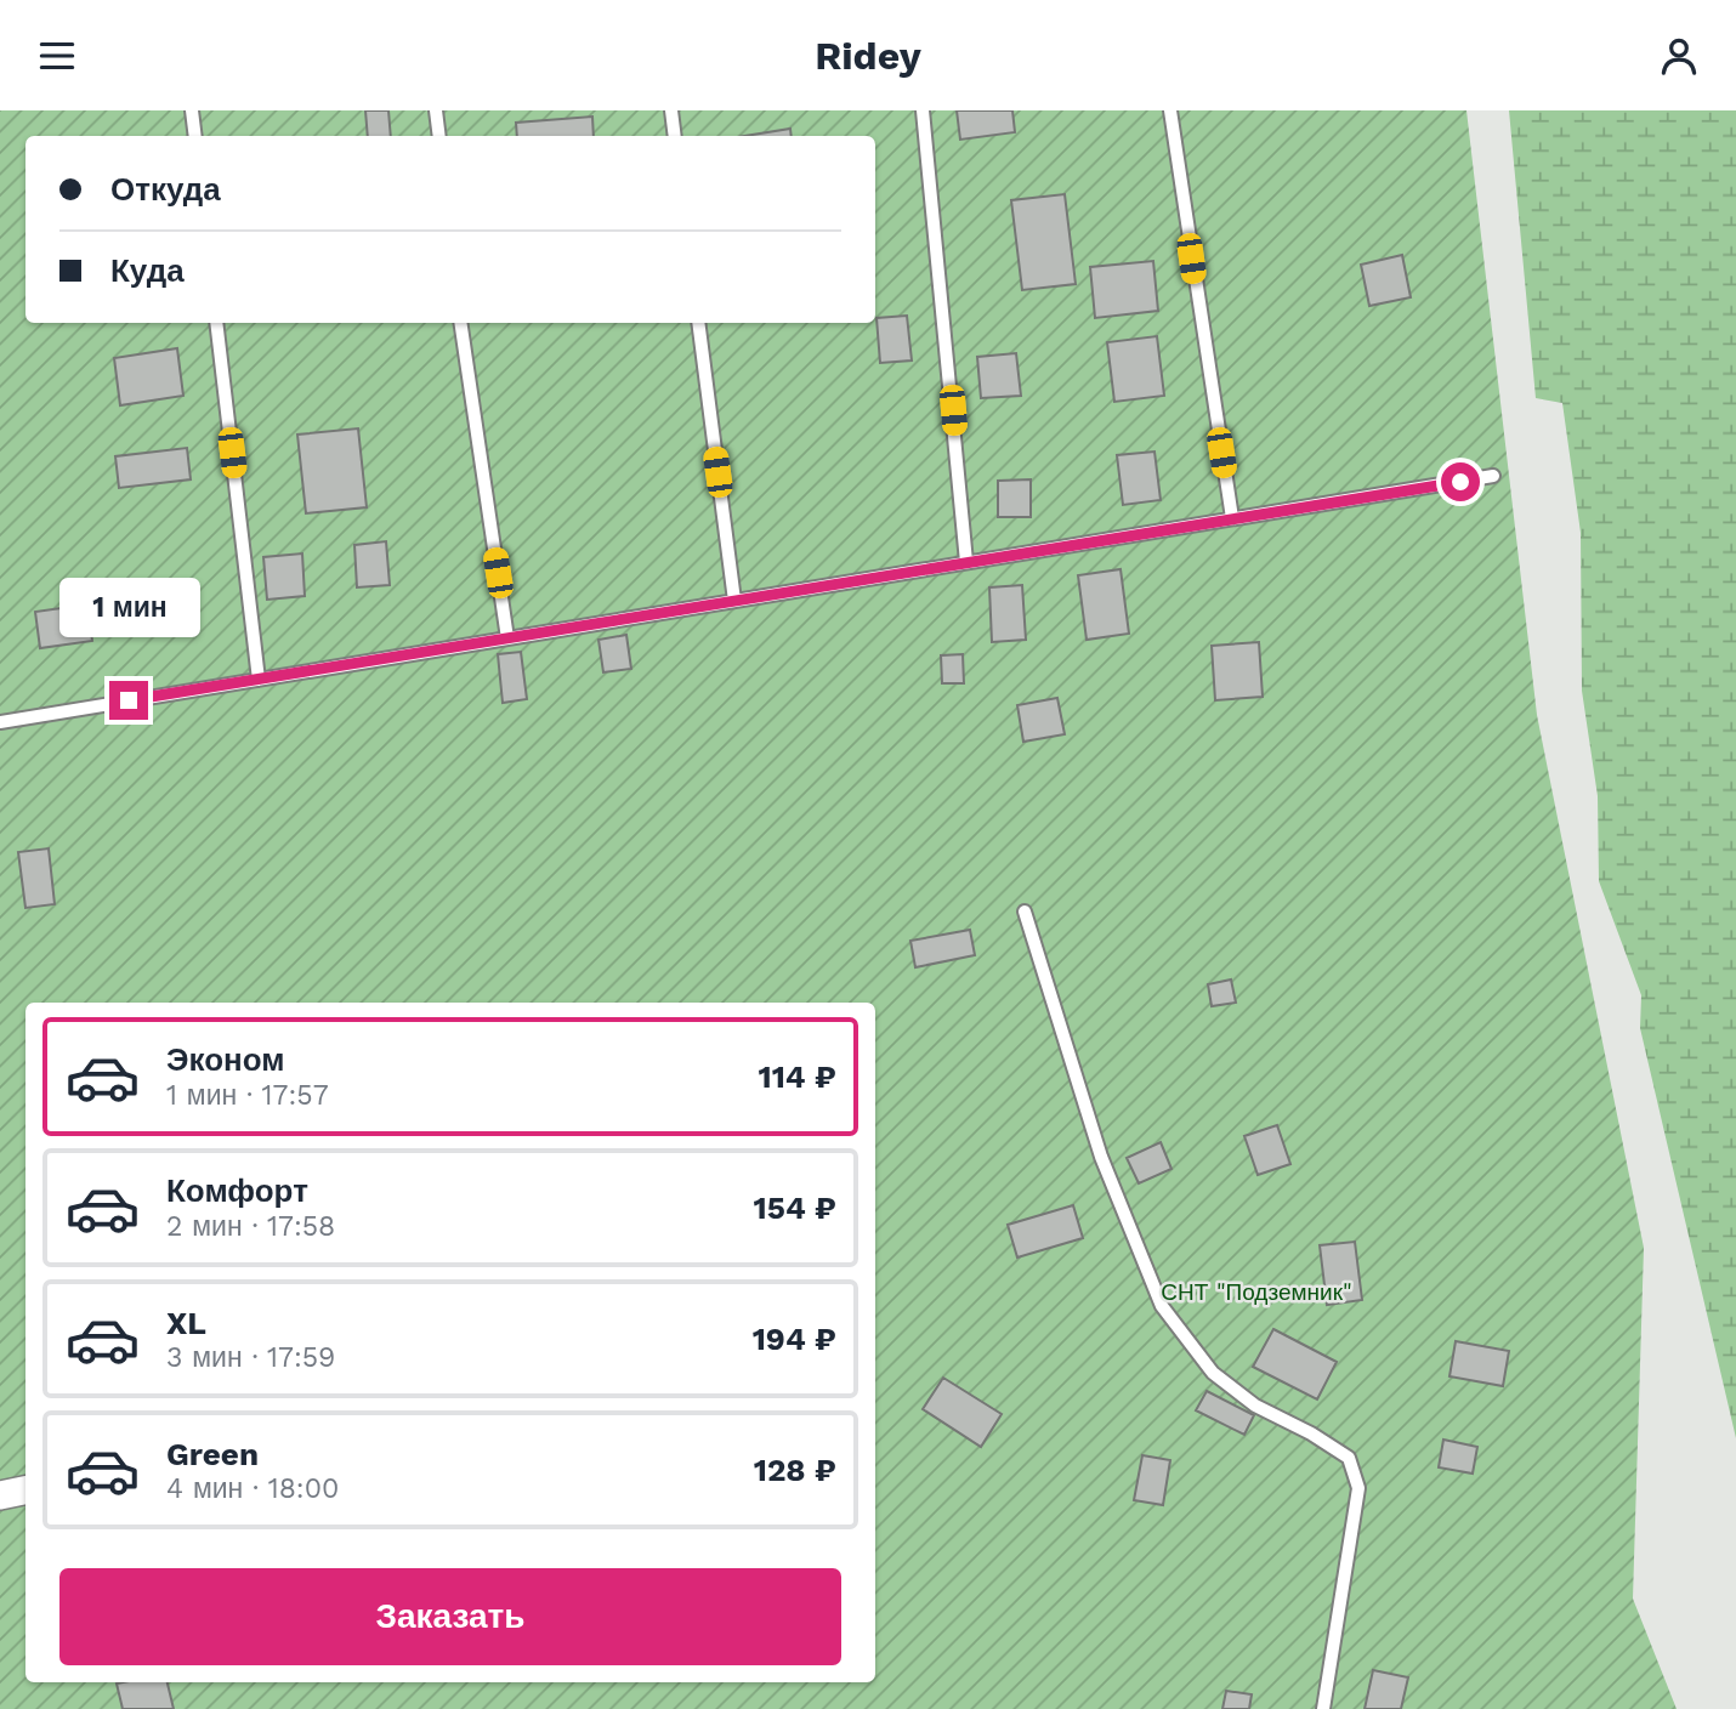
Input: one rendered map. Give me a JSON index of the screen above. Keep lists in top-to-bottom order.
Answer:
{
  "parks": ["СНТ \"Подземник\""],
  "page": {
    "header": "Ridey",
    "banner": ["Откуда", "Куда"],
    "bubble": "1 мин",
    "list": [
      {
        "name": "Эконом",
        "note": "1 мин · 17:57",
        "value": "114 ₽"
      },
      {
        "name": "Комфорт",
        "note": "2 мин · 17:58",
        "value": "154 ₽"
      },
      {
        "name": "XL",
        "note": "3 мин · 17:59",
        "value": "194 ₽"
      },
      {
        "name": "Green",
        "note": "4 мин · 18:00",
        "value": "128 ₽"
      }
    ],
    "buttons": "Заказать"
  }
}
